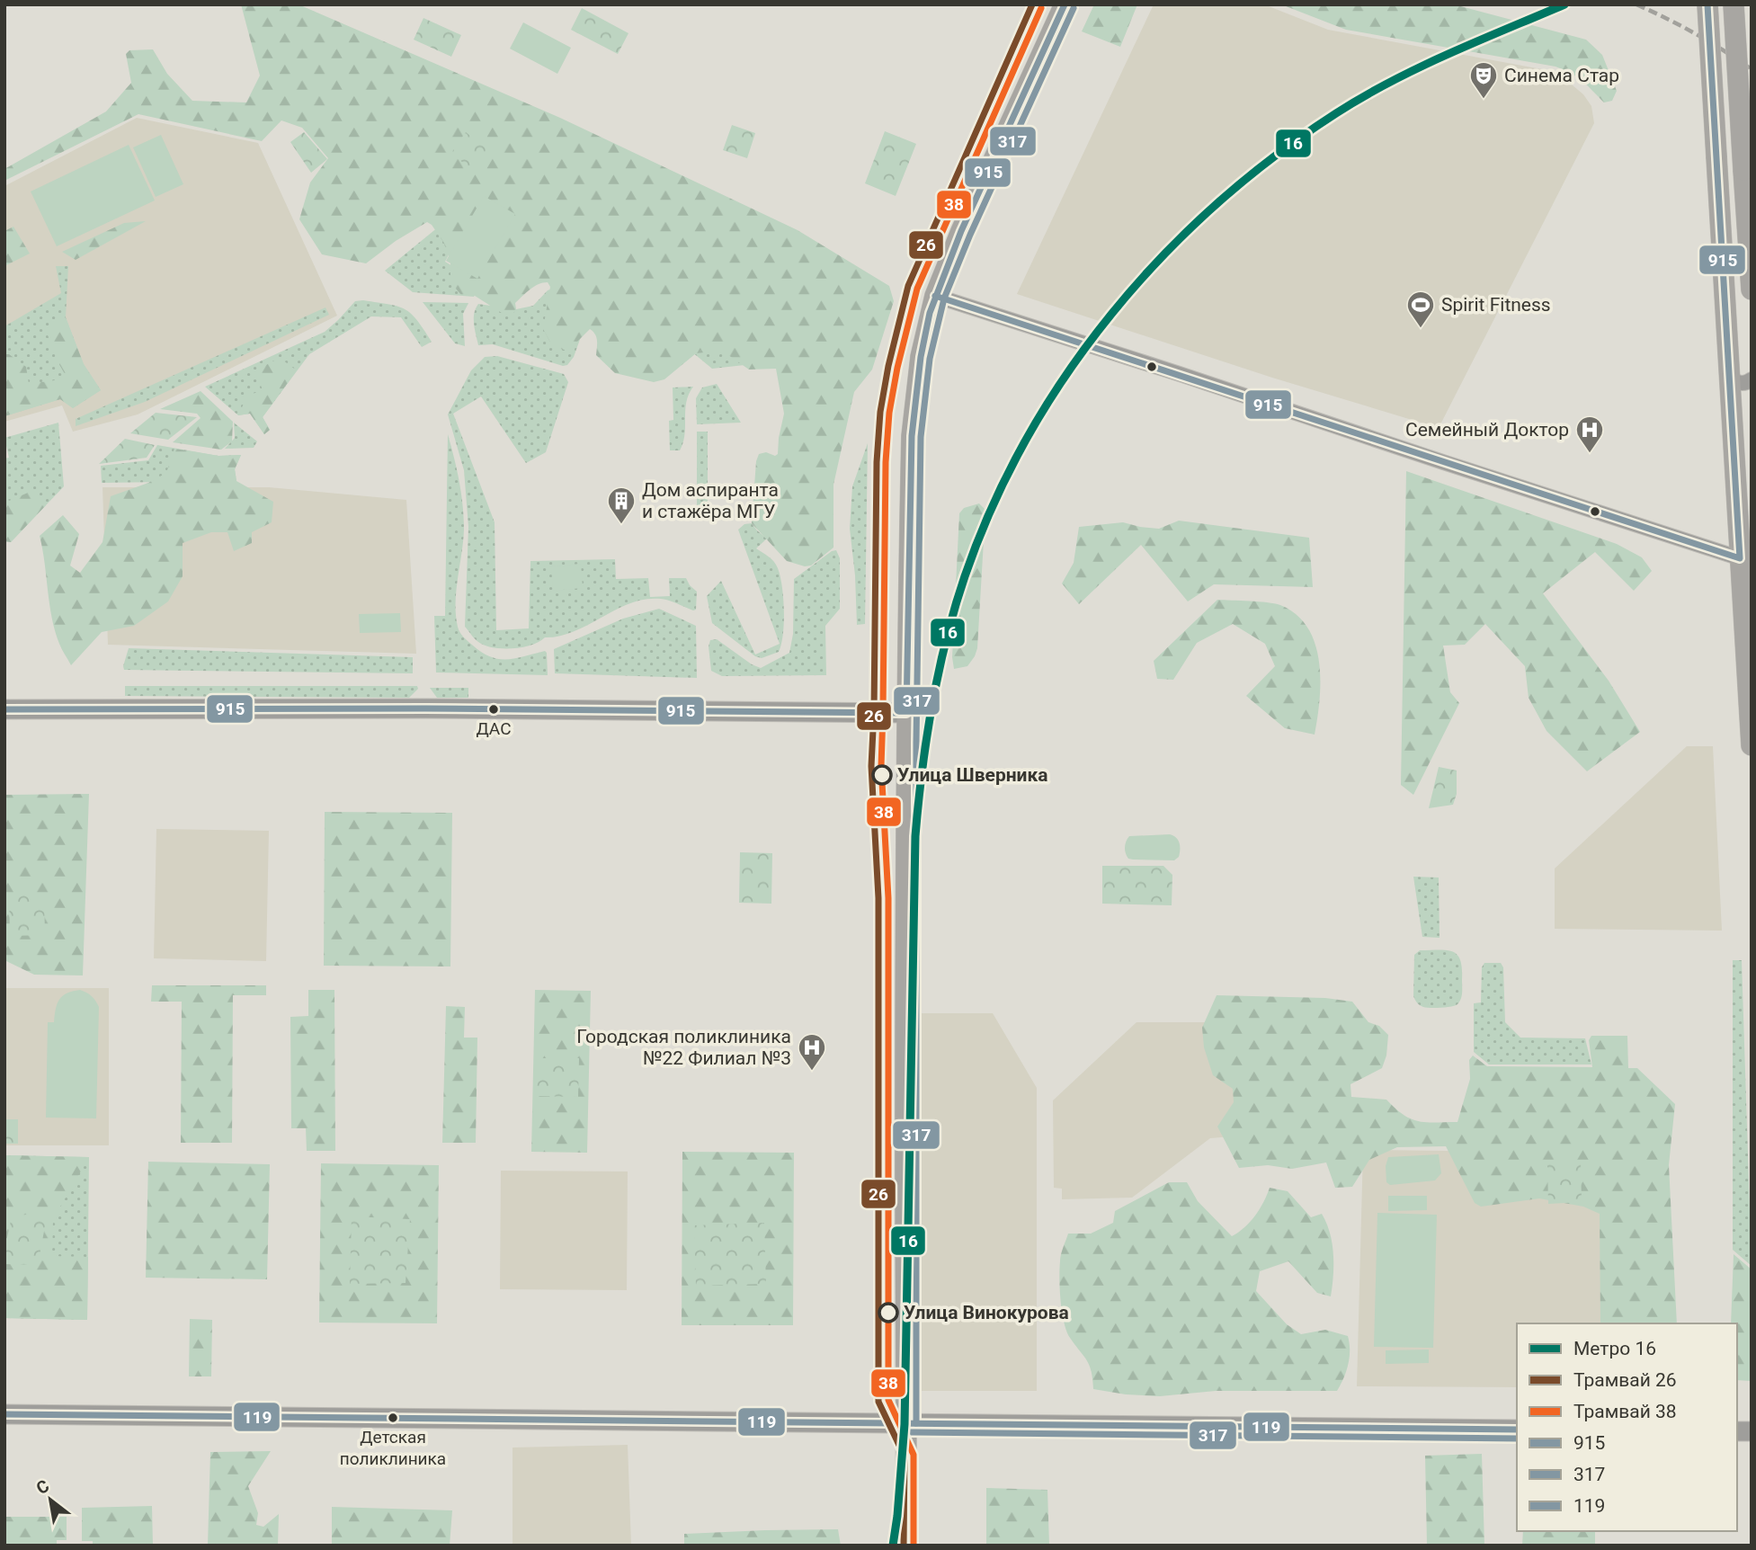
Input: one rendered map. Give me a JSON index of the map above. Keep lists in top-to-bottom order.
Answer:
{
  "places": {
    "theatre": ["Синема Стар"],
    "sports": ["Spirit Fitness"],
    "hospital": ["Семейный Доктор", "Городская поликлиника №22 Филиал №3"],
    "building": ["Дом аспиранта и стажёра МГУ"],
    "other": [
      "ДАС",
      "Улица Шверника",
      "Улица Винокурова",
      "Детская поликлиника"
    ]
  },
  "lines": [
    "metro line 16",
    "tram line 26",
    "transit line 915",
    "tram line 38",
    "transit line 317",
    "transit line 119"
  ],
  "legend": [
    "Метро 16",
    "Трамвай 26",
    "Трамвай 38",
    "915",
    "317",
    "119"
  ],
  "north": "top left"
}
